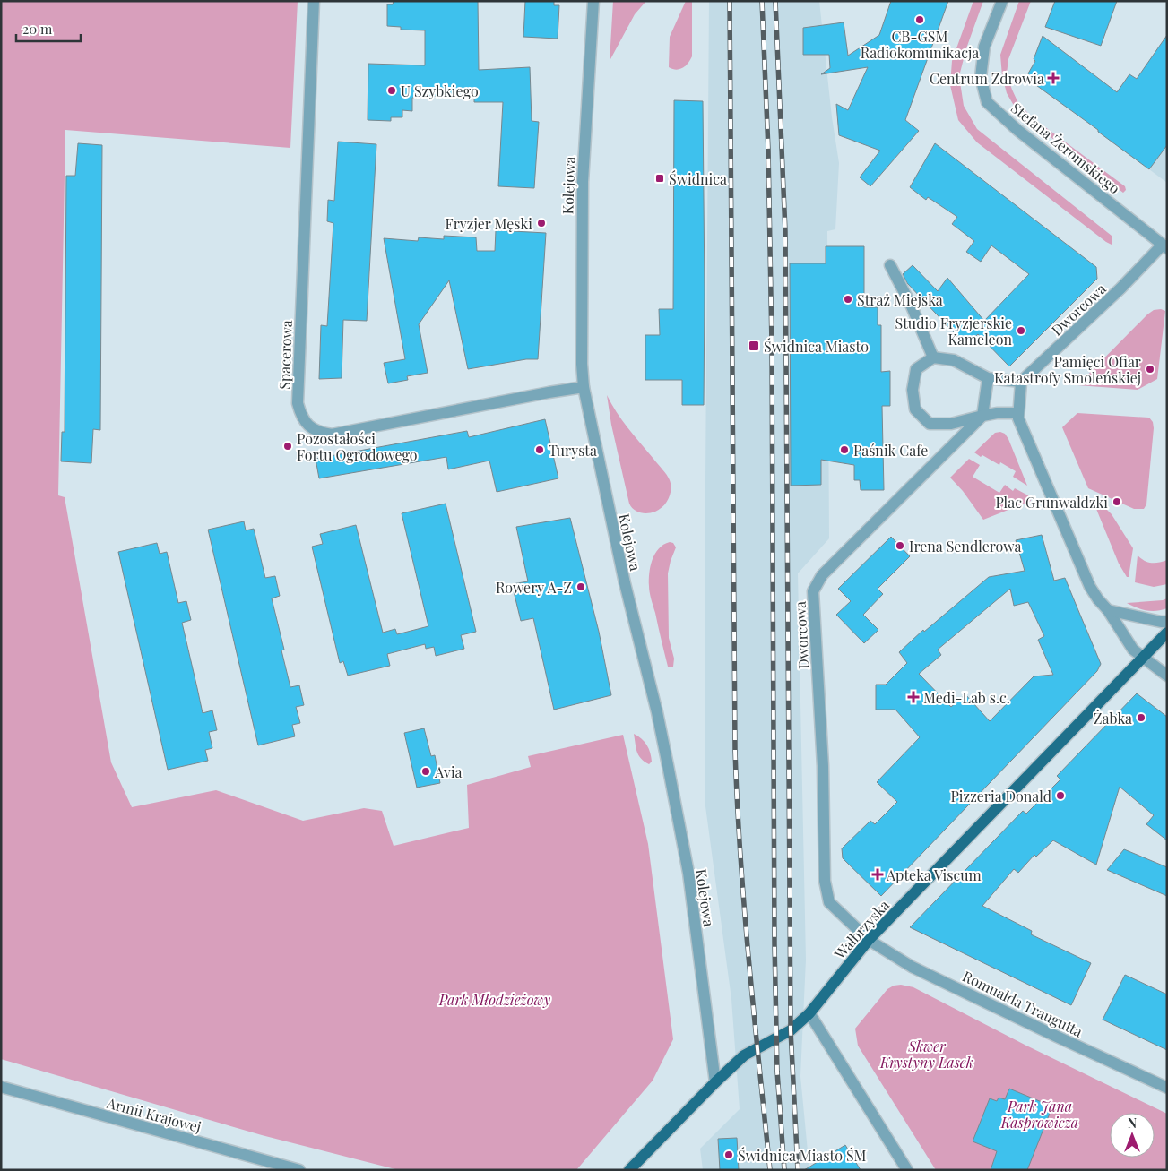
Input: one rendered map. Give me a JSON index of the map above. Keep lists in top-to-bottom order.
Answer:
{
  "streets": {
    "main road": ["Wałbrzyska"],
    "street": [
      "Stefana Żeromskiego",
      "Kolejowa",
      "Dworcowa",
      "Spacerowa",
      "Romualda Traugutta",
      "Armii Krajowej"
    ]
  },
  "crossings": [
    ["Stefana Żeromskiego", "Dworcowa"],
    ["Kolejowa", "Spacerowa"],
    ["Kolejowa", "Wałbrzyska"],
    ["Dworcowa", "Wałbrzyska"],
    ["Dworcowa", "Romualda Traugutta"],
    ["Wałbrzyska", "Romualda Traugutta"]
  ],
  "parks": ["Park Młodzieżowy", "Skwer Krystyny Lasek", "Park Jana Kasprowicza"],
  "places": {
    "other": [
      "CB-GSM Radiokomunikacja",
      "U Szybkiego",
      "Fryzjer Męski",
      "Straż Miejska",
      "Studio Fryzjerskie Kameleon",
      "Pamięci Ofiar Katastrofy Smoleńskiej",
      "Pozostałości Fortu Ogrodowego",
      "Turysta",
      "Paśnik Cafe",
      "Plac Grunwaldzki",
      "Irena Sendlerowa",
      "Rowery A-Z",
      "Żabka",
      "Avia",
      "Pizzeria Donald",
      "Świdnica Miasto ŚM"
    ],
    "health": ["Centrum Zdrowia", "Medi-Lab s.c.", "Apteka Viscum"],
    "transit": ["Świdnica", "Świdnica Miasto"]
  },
  "scale_bar": "20 m",
  "north": "top"
}
